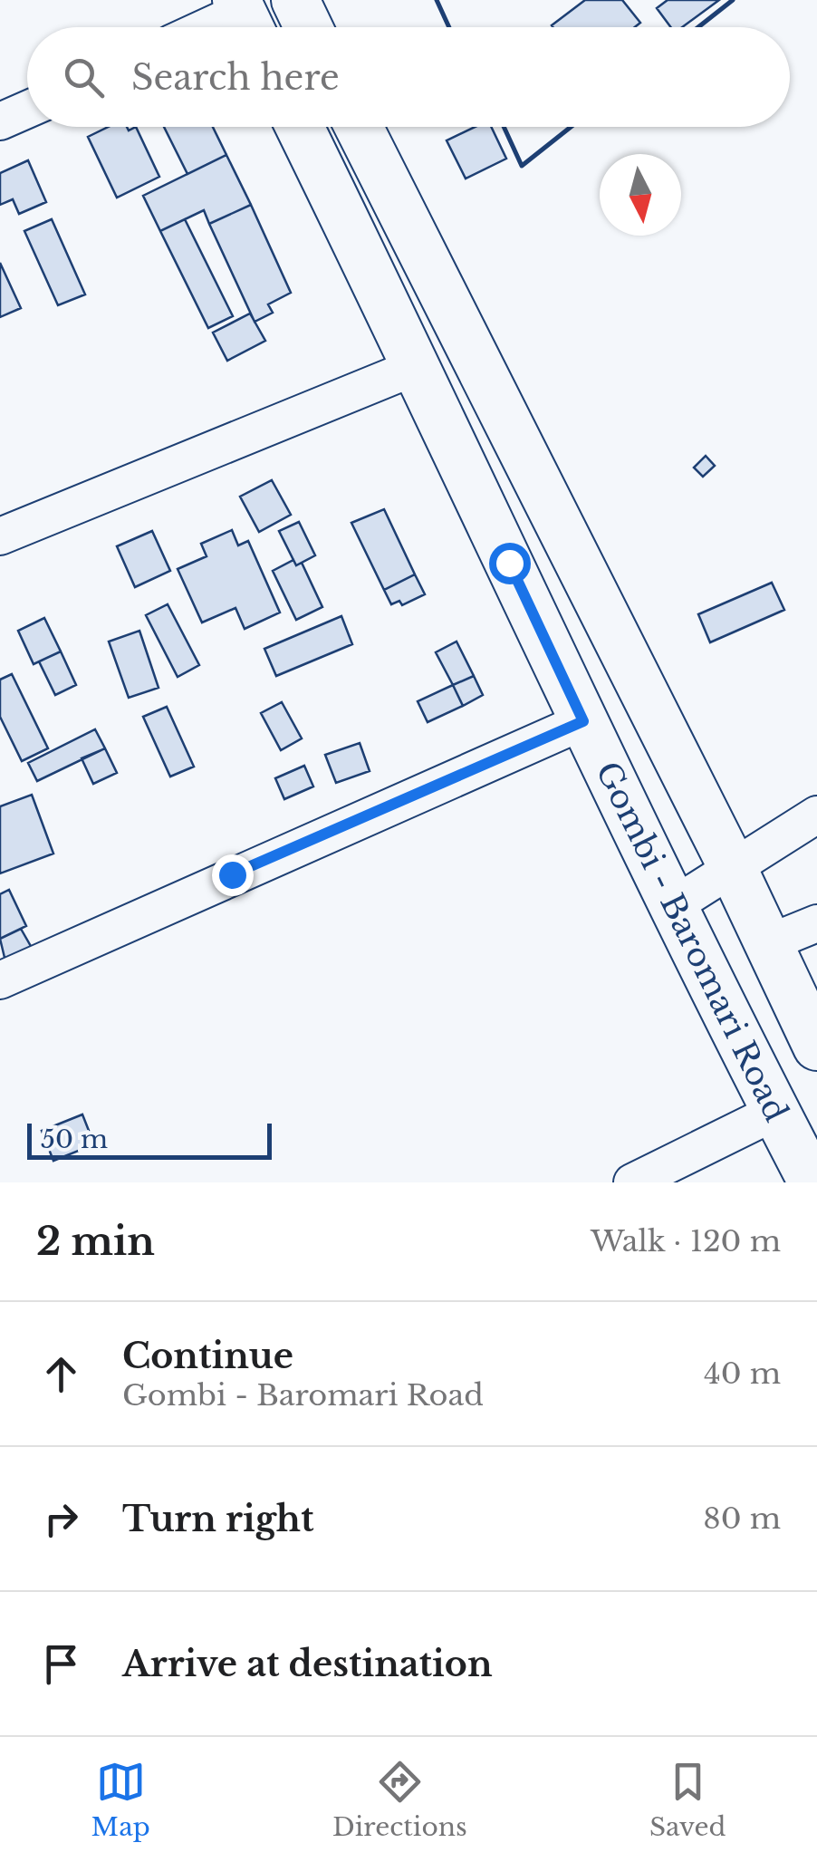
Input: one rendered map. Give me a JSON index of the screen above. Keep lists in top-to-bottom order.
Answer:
{
  "streets": {
    "main road": ["Gombi - Baromari Road"]
  },
  "scale_bar": "50 m",
  "north": "bottom",
  "page": {
    "search": "Search here",
    "scale": "50 m",
    "heading": ["2 min", "Walk · 120 m"],
    "list": [
      ["Continue", "Gombi - Baromari Road", "40 m"],
      ["Turn right", "80 m"],
      "Arrive at destination"
    ],
    "nav": ["Map", "Directions", "Saved"]
  }
}
